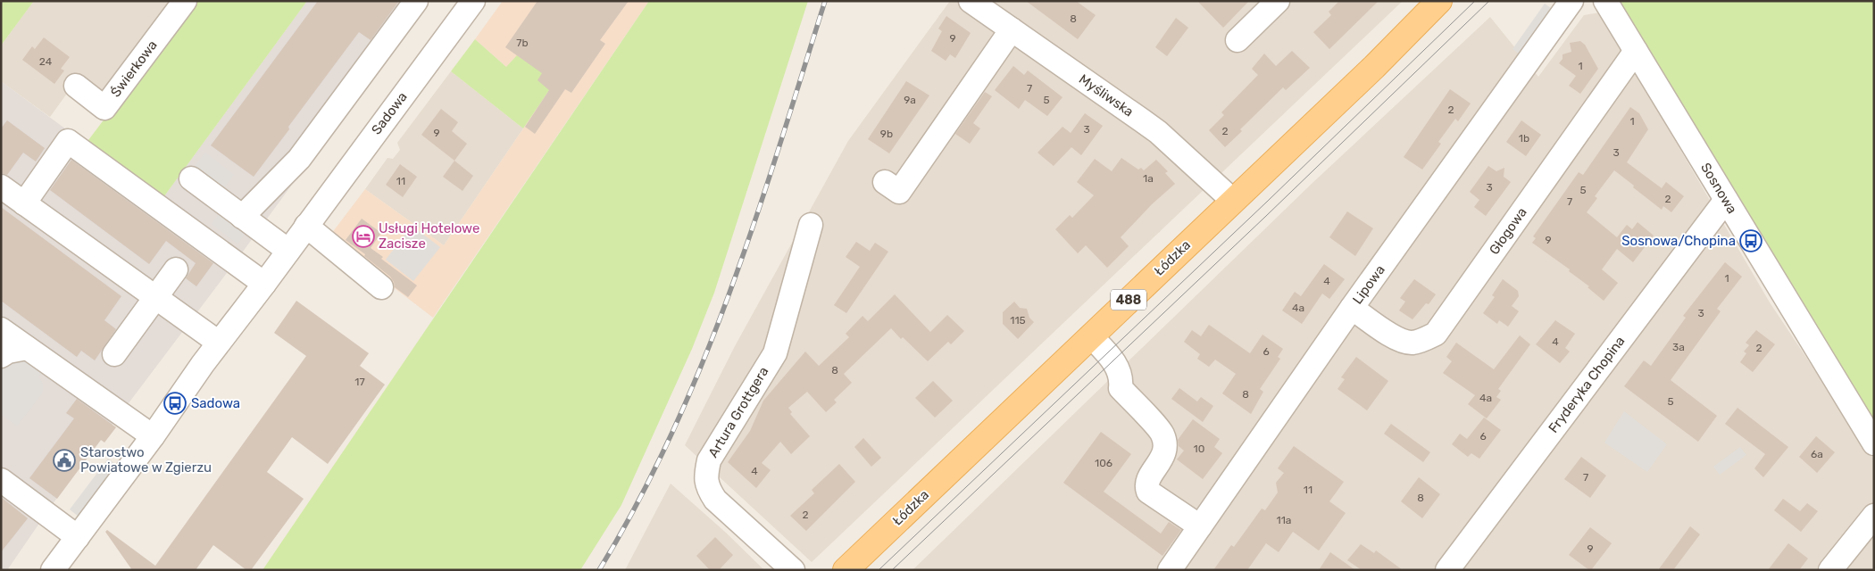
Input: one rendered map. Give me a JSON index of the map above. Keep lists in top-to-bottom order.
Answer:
{
  "streets": {
    "main road": ["Łódzka", "488"],
    "street": [
      "Świerkowa",
      "Myśliwska",
      "Sadowa",
      "Sosnowa",
      "Głogowa",
      "Lipowa",
      "Fryderyka Chopina",
      "Artura Grottgera"
    ]
  },
  "crossings": [
    ["Myśliwska", "Łódzka"],
    ["Sosnowa", "Głogowa"],
    ["Sosnowa", "Fryderyka Chopina"],
    ["Głogowa", "Lipowa"]
  ],
  "places": {
    "hotel": ["Usługi Hotelowe Zacisze"],
    "bus stop": ["Sosnowa/Chopina", "Sadowa"],
    "public building": ["Starostwo Powiatowe w Zgierzu"]
  },
  "house_numbers": [
    "8",
    "9",
    "7b",
    "24",
    "1",
    "7",
    "9a",
    "5",
    "2",
    "1",
    "3",
    "2",
    "9",
    "9b",
    "1b",
    "3",
    "1a",
    "11",
    "3",
    "5",
    "2",
    "7",
    "9",
    "1",
    "4",
    "4a",
    "3",
    "115",
    "4",
    "3a",
    "2",
    "6",
    "8",
    "17",
    "8",
    "4a",
    "5",
    "6",
    "10",
    "6a",
    "106",
    "4",
    "7",
    "11",
    "8",
    "2",
    "11a",
    "9"
  ]
}
